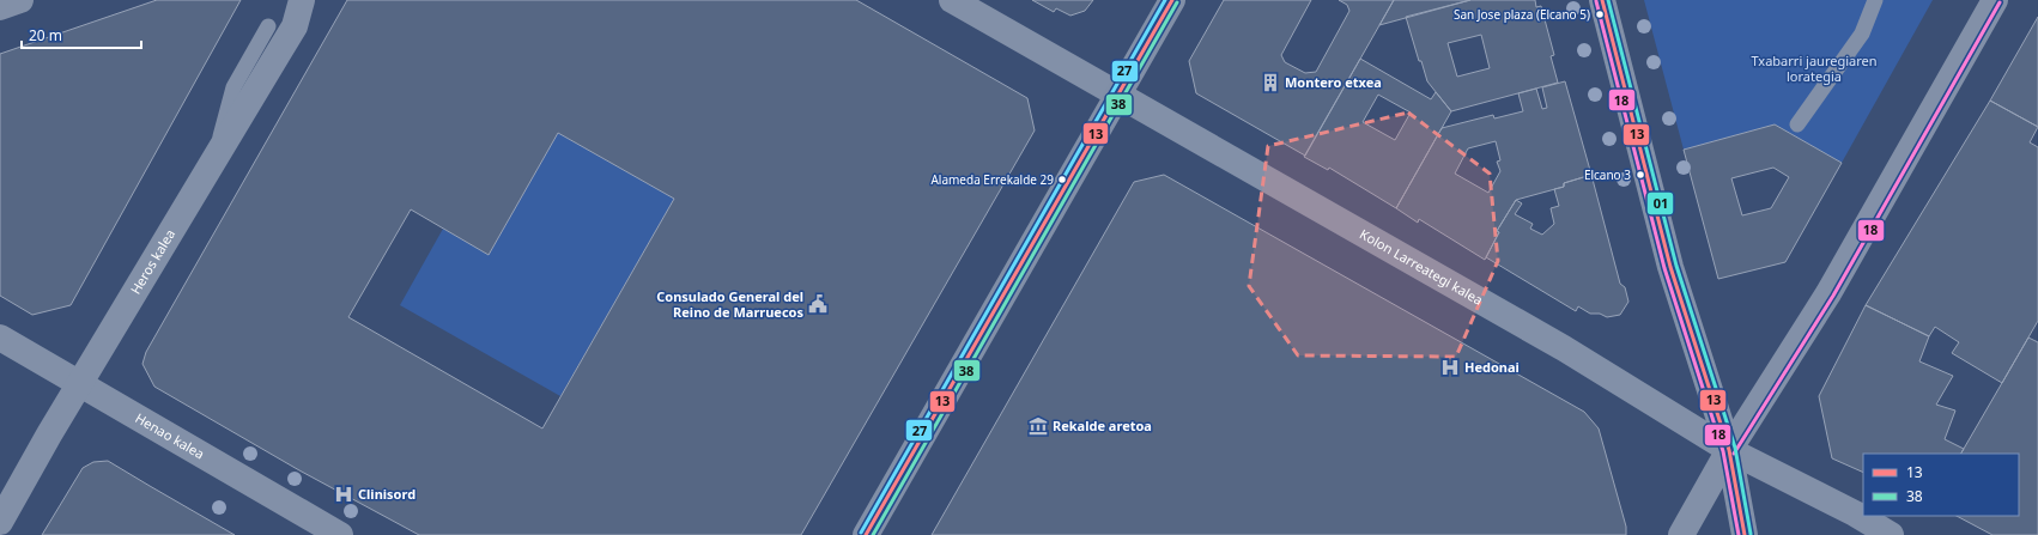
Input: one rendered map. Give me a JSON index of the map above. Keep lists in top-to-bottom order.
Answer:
{
  "streets": {
    "street": ["Heros kalea", "Kolon Larreategi kalea", "Henao kalea"]
  },
  "crossings": [
    ["Heros kalea", "Henao kalea"]
  ],
  "parks": ["Txabarri jauregiaren lorategia"],
  "places": {
    "other": ["San Jose plaza (Elcano 5)", "Elcano 3", "Alameda Errekalde 29"],
    "building": ["Montero etxea"],
    "public building": ["Consulado General del Reino de Marruecos"],
    "hospital": ["Hedonai", "Clinisord"],
    "museum": ["Rekalde aretoa"]
  },
  "lines": [
    "transit line 13",
    "transit line 27",
    "transit line 01",
    "transit line 18",
    "transit line 38"
  ],
  "legend": ["13", "38"],
  "scale_bar": "20 m"
}
